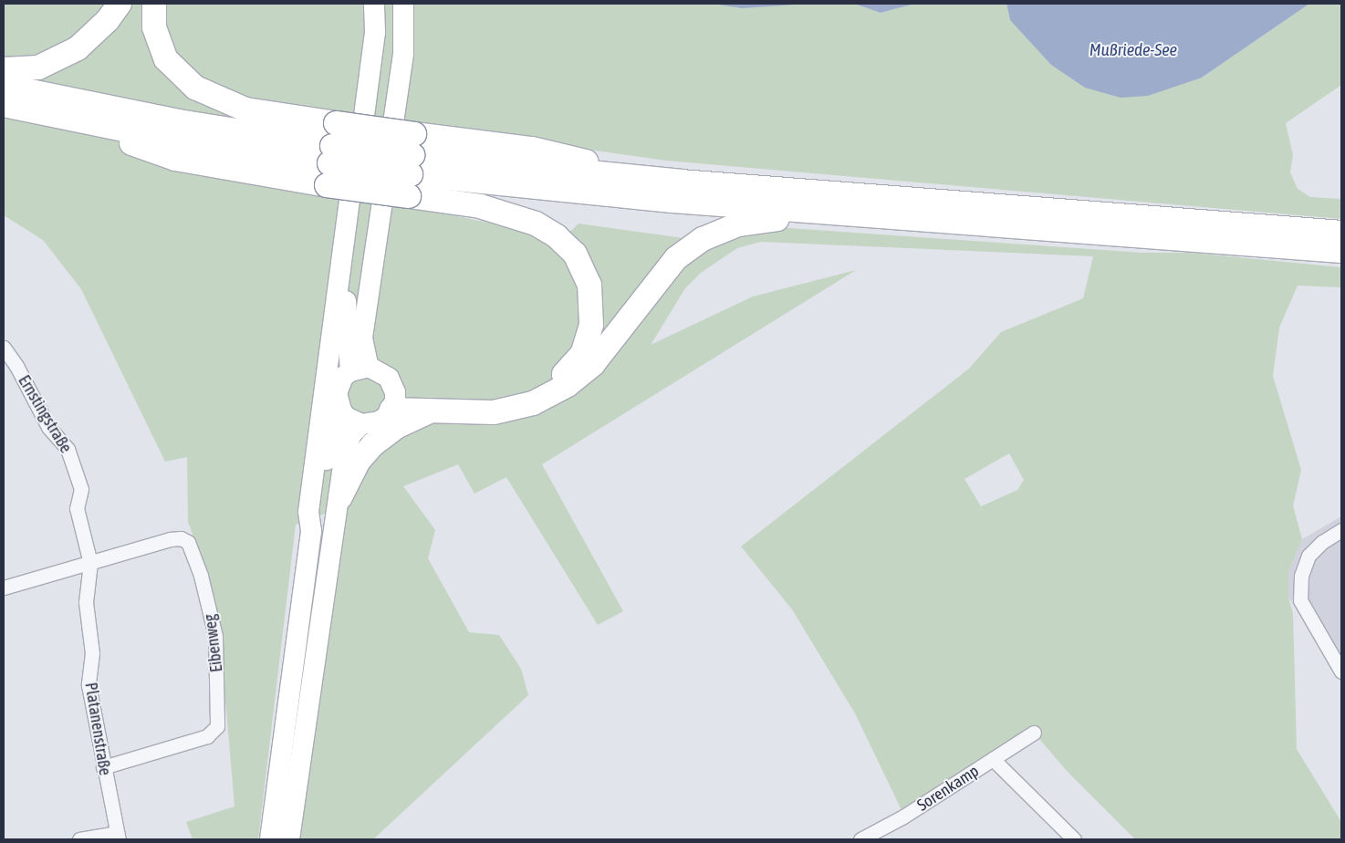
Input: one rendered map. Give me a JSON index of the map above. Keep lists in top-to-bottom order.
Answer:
{
  "streets": {
    "street": [
      "Ernstingstraße",
      "Eibenweg",
      "Platanenstraße",
      "Sorenkamp"
    ]
  },
  "crossings": [
    ["Ernstingstraße", "Eibenweg"],
    ["Ernstingstraße", "Platanenstraße"],
    ["Eibenweg", "Platanenstraße"]
  ],
  "water": ["Mußriede-See"]
}
